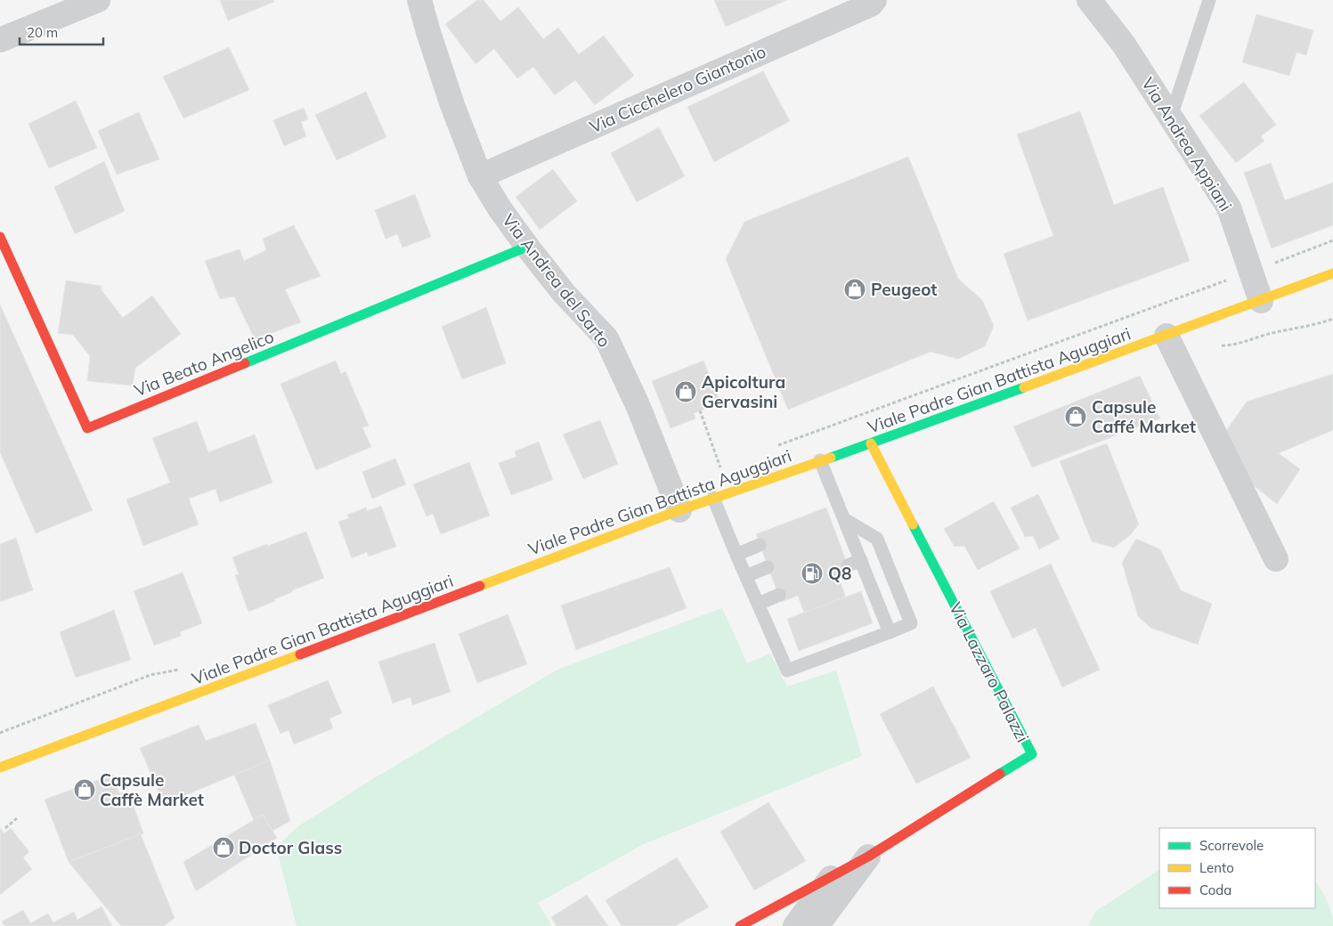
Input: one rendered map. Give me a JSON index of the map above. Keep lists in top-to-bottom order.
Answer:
{
  "streets": {
    "main road": ["Via Beato Angelico", "Viale Padre Gian Battista Aguggiari", "Via Lazzaro Palazzi"],
    "street": ["Via Cicchelero Giantonio", "Via Andrea Appiani", "Via Andrea del Sarto"]
  },
  "crossings": [
    ["Via Cicchelero Giantonio", "Via Andrea del Sarto"],
    ["Via Andrea Appiani", "Viale Padre Gian Battista Aguggiari"],
    ["Via Andrea del Sarto", "Via Beato Angelico"],
    ["Via Andrea del Sarto", "Viale Padre Gian Battista Aguggiari"],
    ["Viale Padre Gian Battista Aguggiari", "Via Lazzaro Palazzi"]
  ],
  "places": {
    "shop": [
      "Peugeot",
      "Apicoltura Gervasini",
      "Capsule Caffé Market",
      "Capsule Caffè Market",
      "Doctor Glass"
    ],
    "fuel station": ["Q8"]
  },
  "legend": ["Scorrevole", "Lento", "Coda"],
  "scale_bar": "20 m"
}
